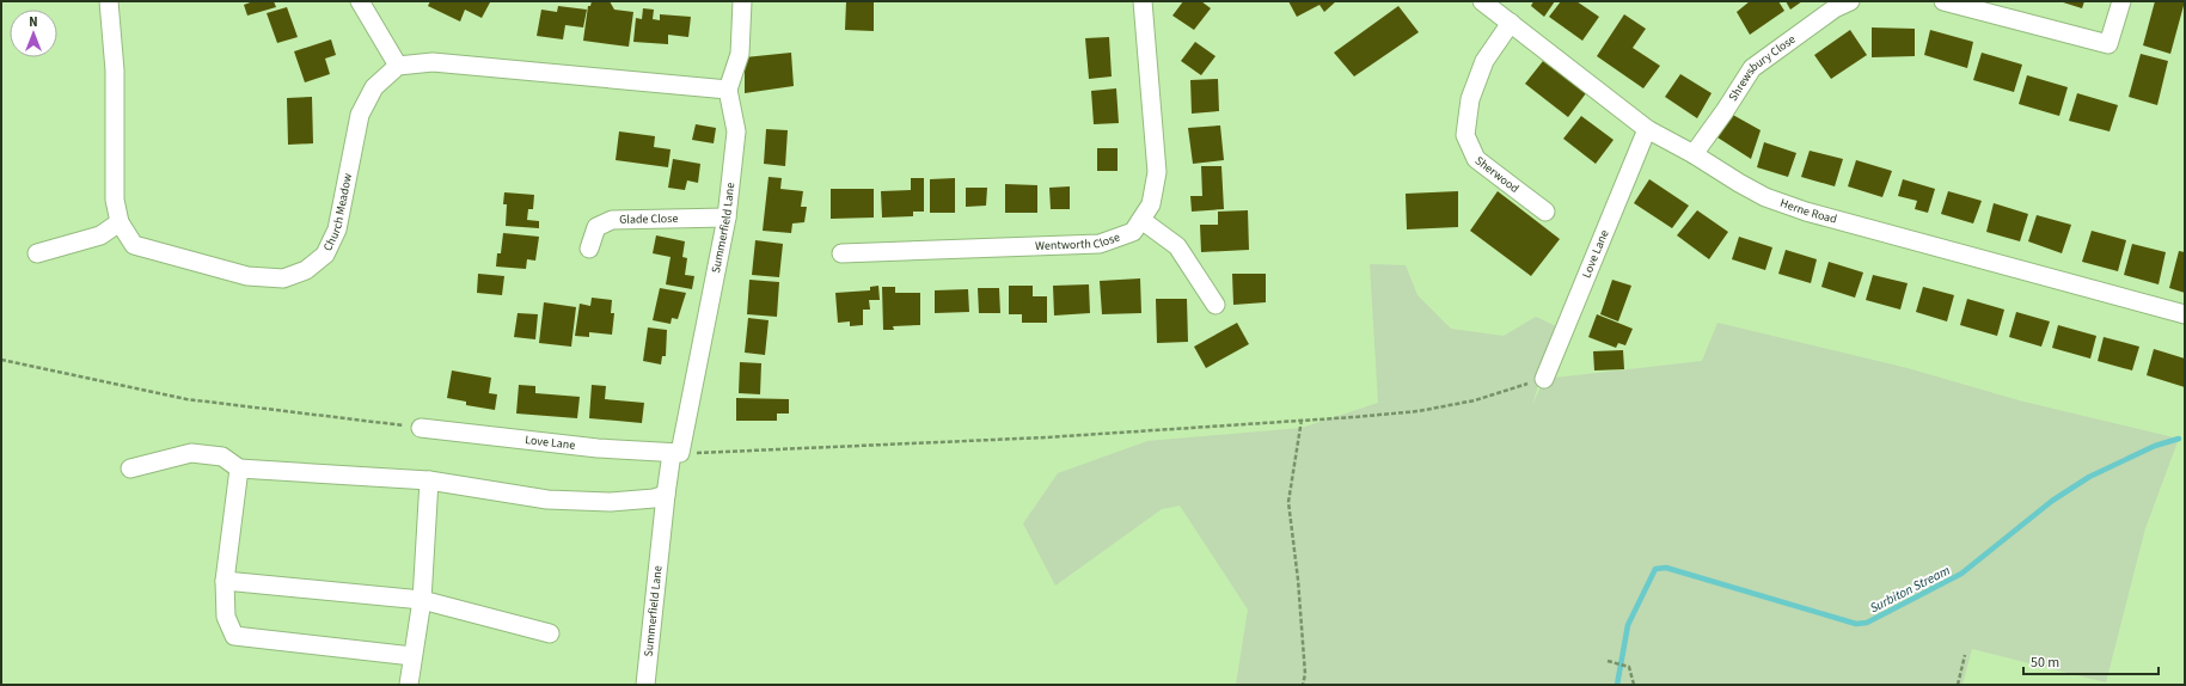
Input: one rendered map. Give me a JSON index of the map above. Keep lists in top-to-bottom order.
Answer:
{
  "streets": {
    "street": [
      "Shrewsbury Close",
      "Sherwood",
      "Herne Road",
      "Church Meadow",
      "Glade Close",
      "Summerfield Lane",
      "Wentworth Close",
      "Love Lane"
    ]
  },
  "crossings": [
    ["Shrewsbury Close", "Herne Road"],
    ["Sherwood", "Herne Road"],
    ["Herne Road", "Love Lane"],
    ["Glade Close", "Summerfield Lane"],
    ["Summerfield Lane", "Love Lane"]
  ],
  "water": ["Surbiton Stream"],
  "scale_bar": "50 m",
  "north": "top"
}
